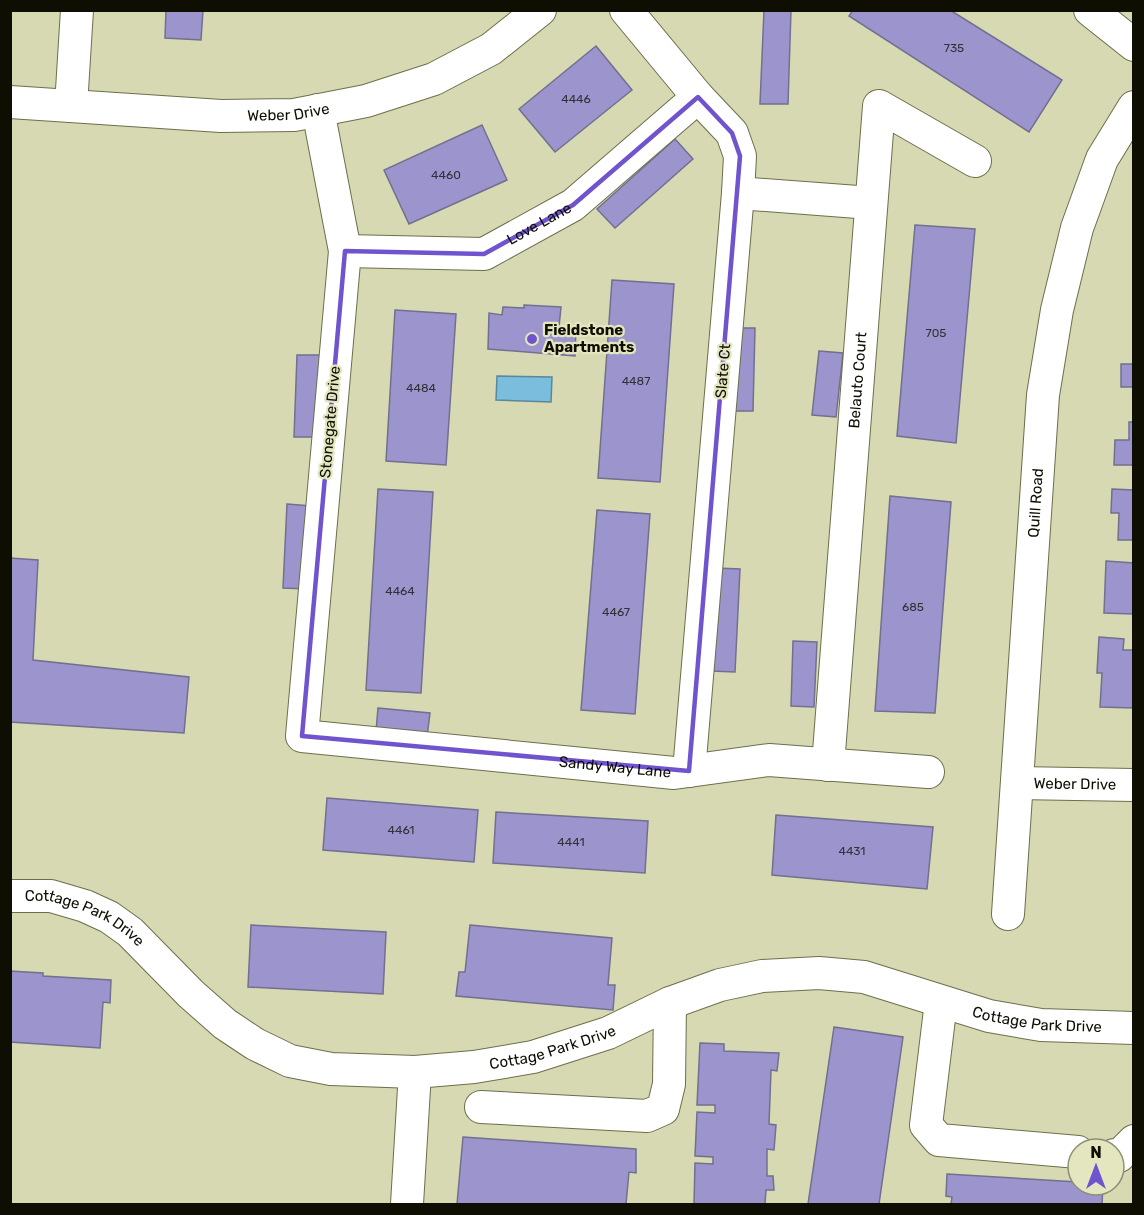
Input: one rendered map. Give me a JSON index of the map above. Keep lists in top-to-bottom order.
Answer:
{
  "streets": {
    "street": [
      "Weber Drive",
      "Love Lane",
      "Slate Ct",
      "Belauto Court",
      "Stonegate Drive",
      "Quill Road",
      "Sandy Way Lane",
      "Cottage Park Drive"
    ]
  },
  "crossings": [
    ["Weber Drive", "Stonegate Drive"],
    ["Weber Drive", "Quill Road"],
    ["Love Lane", "Slate Ct"],
    ["Love Lane", "Stonegate Drive"],
    ["Slate Ct", "Sandy Way Lane"],
    ["Belauto Court", "Sandy Way Lane"],
    ["Stonegate Drive", "Sandy Way Lane"]
  ],
  "places": ["Fieldstone Apartments"],
  "house_numbers": [
    "735",
    "4446",
    "4460",
    "705",
    "4487",
    "4484",
    "4464",
    "685",
    "4467",
    "4461",
    "4441",
    "4431"
  ],
  "north": "top"
}
